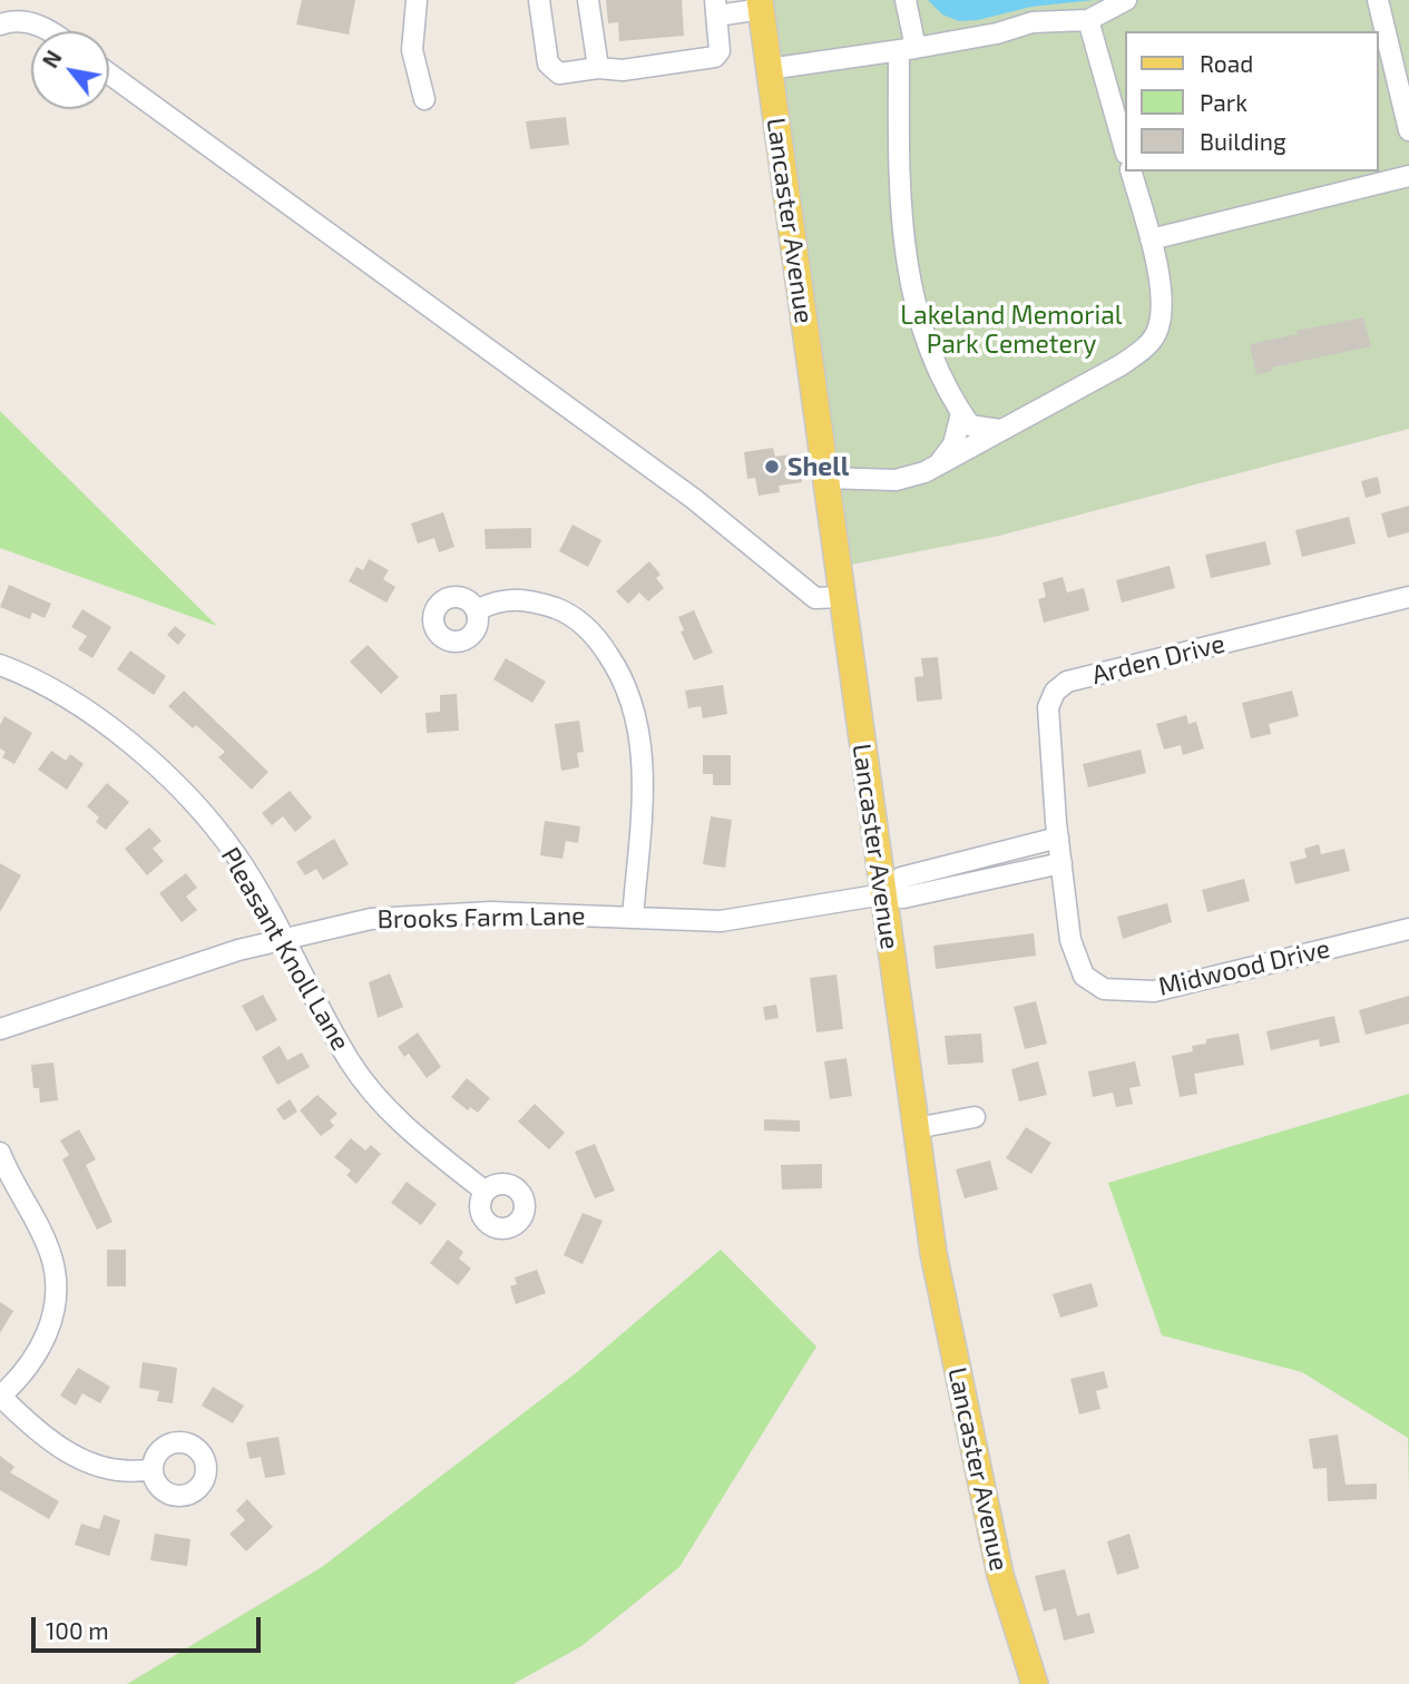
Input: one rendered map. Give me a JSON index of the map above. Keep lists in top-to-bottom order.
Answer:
{
  "streets": {
    "main road": ["Lancaster Avenue"],
    "street": [
      "Arden Drive",
      "Brooks Farm Lane",
      "Pleasant Knoll Lane",
      "Midwood Drive"
    ]
  },
  "crossings": [
    ["Lancaster Avenue", "Brooks Farm Lane"],
    ["Arden Drive", "Midwood Drive"],
    ["Brooks Farm Lane", "Pleasant Knoll Lane"]
  ],
  "parks": ["Lakeland Memorial Park Cemetery"],
  "places": ["Shell"],
  "legend": ["Road", "Park", "Building"],
  "scale_bar": "100 m",
  "north": "top left"
}
